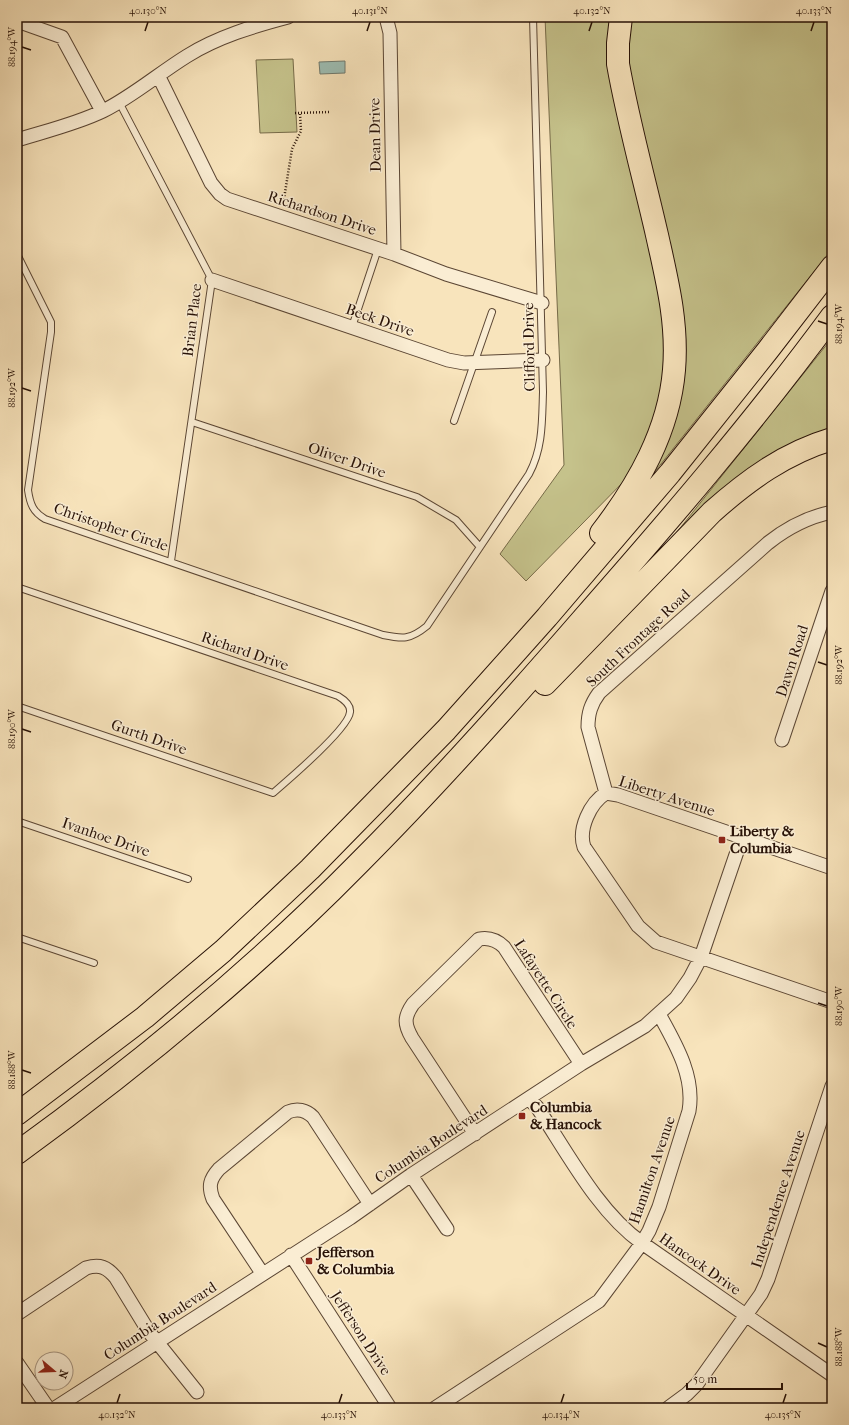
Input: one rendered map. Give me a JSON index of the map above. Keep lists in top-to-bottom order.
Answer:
{
  "streets": {
    "street": [
      "Dean Drive",
      "Richardson Drive",
      "Beck Drive",
      "South Frontage Road",
      "Dawn Road",
      "Liberty Avenue",
      "Lafayette Circle",
      "Columbia Boulevard",
      "Hamilton Avenue",
      "Independence Avenue",
      "Hancock Drive",
      "Jefferson Drive"
    ],
    "lane": [
      "Brian Place",
      "Clifford Drive",
      "Oliver Drive",
      "Christopher Circle",
      "Richard Drive",
      "Gurth Drive",
      "Ivanhoe Drive"
    ]
  },
  "crossings": [
    ["Dean Drive", "Richardson Drive"],
    ["Richardson Drive", "Clifford Drive"],
    ["Brian Place", "Beck Drive"],
    ["Brian Place", "Oliver Drive"],
    ["Brian Place", "Christopher Circle"],
    ["Beck Drive", "Clifford Drive"],
    ["Clifford Drive", "Oliver Drive"],
    ["Clifford Drive", "Christopher Circle"],
    ["South Frontage Road", "Liberty Avenue"],
    ["Richard Drive", "Gurth Drive"],
    ["Liberty Avenue", "Columbia Boulevard"],
    ["Lafayette Circle", "Columbia Boulevard"],
    ["Columbia Boulevard", "Hamilton Avenue"],
    ["Columbia Boulevard", "Hancock Drive"],
    ["Columbia Boulevard", "Jefferson Drive"],
    ["Hamilton Avenue", "Hancock Drive"],
    ["Independence Avenue", "Hancock Drive"]
  ],
  "places": {
    "transit": ["Liberty & Columbia", "Columbia & Hancock", "Jefferson & Columbia"]
  },
  "scale_bar": "50 m",
  "north": "right",
  "coordinates": [
    "40.130°N",
    "40.131°N",
    "40.132°N",
    "40.133°N",
    "88.194°W",
    "88.192°W",
    "88.190°W",
    "88.188°W",
    "40.134°N",
    "40.135°N"
  ]
}
